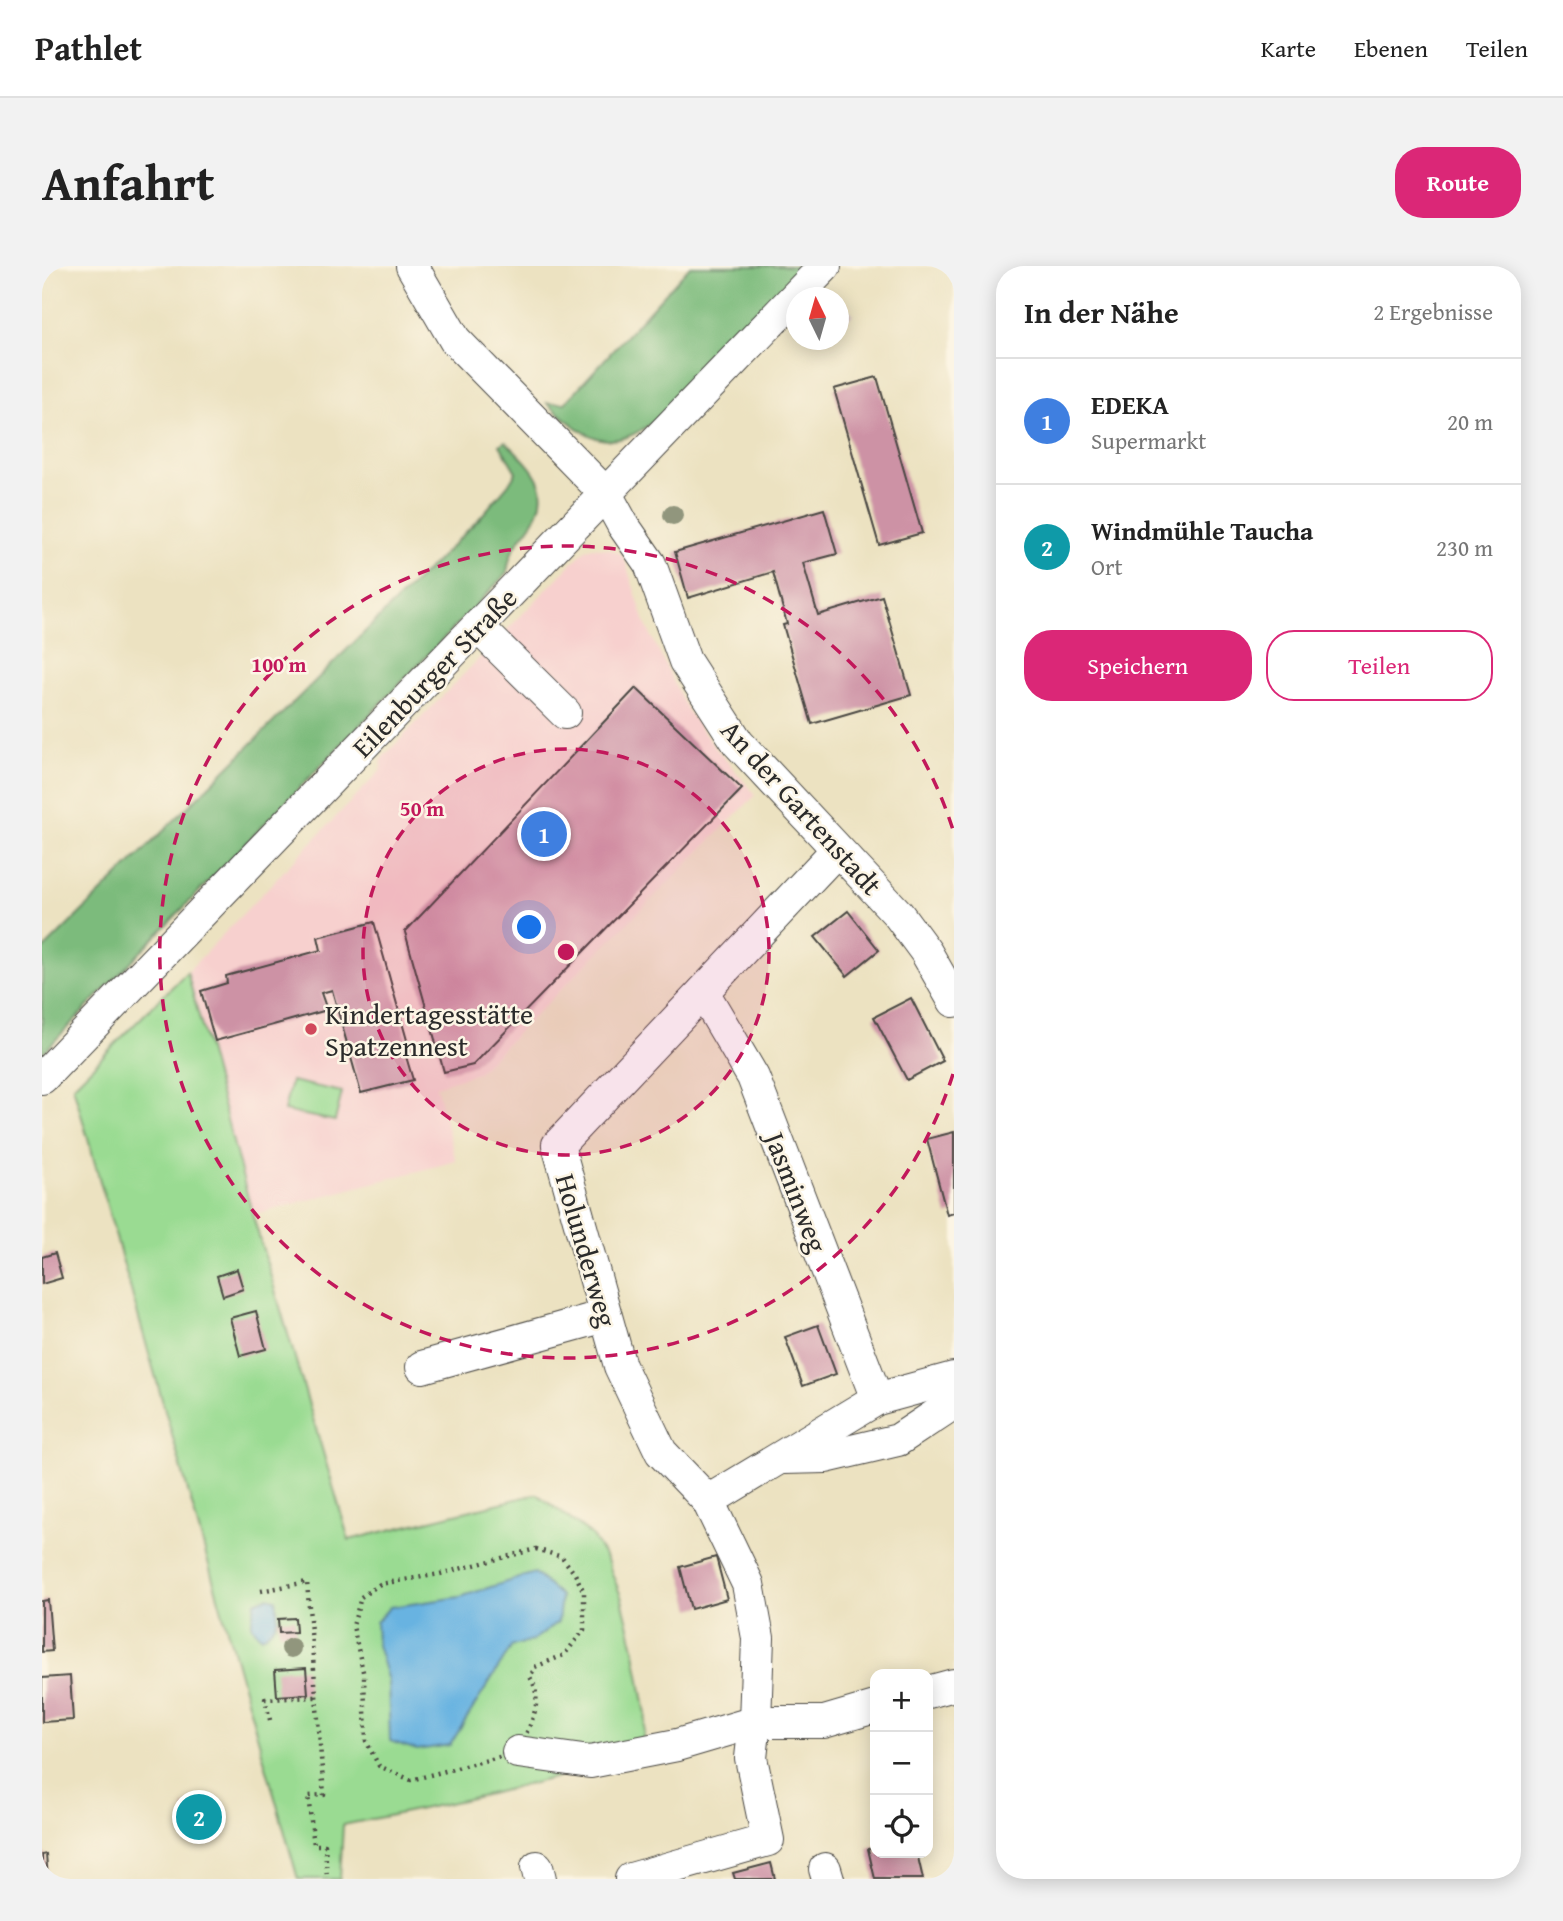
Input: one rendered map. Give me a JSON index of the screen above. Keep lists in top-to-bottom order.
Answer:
{
  "streets": {
    "street": [
      "Eilenburger Straße",
      "An der Gartenstadt",
      "Jasminweg",
      "Holunderweg"
    ]
  },
  "crossings": [
    ["Eilenburger Straße", "An der Gartenstadt"],
    ["An der Gartenstadt", "Holunderweg"],
    ["Jasminweg", "Holunderweg"]
  ],
  "places": ["Kindertagesstätte Spatzennest"],
  "north": "top",
  "page": {
    "header": "Pathlet",
    "nav": ["Karte", "Ebenen", "Teilen"],
    "title": "Anfahrt",
    "buttons": [
      "Route",
      ["Speichern", "Teilen"]
    ],
    "heading": ["In der Nähe", "2 Ergebnisse"],
    "list": [
      {
        "mark": "1",
        "name": "EDEKA",
        "note": "Supermarkt",
        "value": "20 m"
      },
      {
        "mark": "2",
        "name": "Windmühle Taucha",
        "note": "Ort",
        "value": "230 m"
      }
    ],
    "pins": ["1", "2"],
    "map_buttons": ["+", "−"]
  },
  "rings": ["100 m", "50 m"]
}
